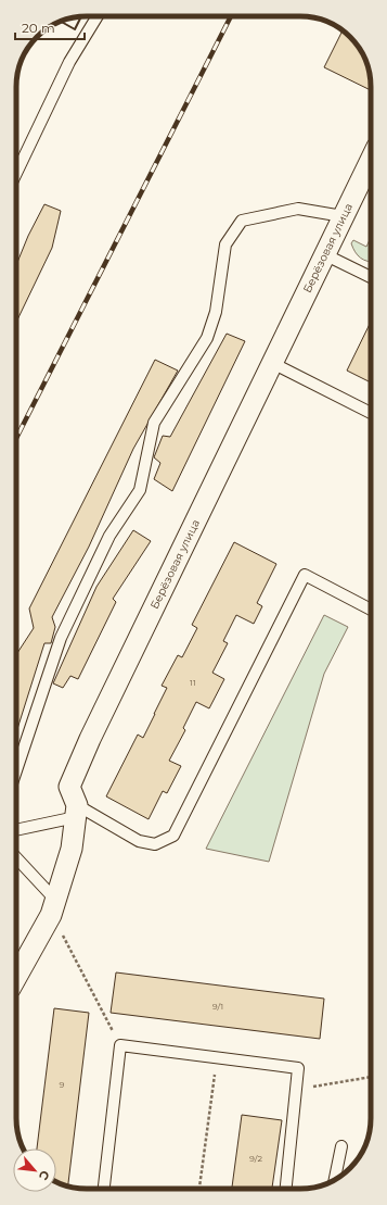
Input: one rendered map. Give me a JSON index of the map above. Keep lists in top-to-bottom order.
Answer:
{
  "streets": {
    "street": ["Берёзовая улица"]
  },
  "house_numbers": [
    "11",
    "9/1",
    "9",
    "9/2"
  ],
  "scale_bar": "20 m",
  "north": "bottom right"
}
